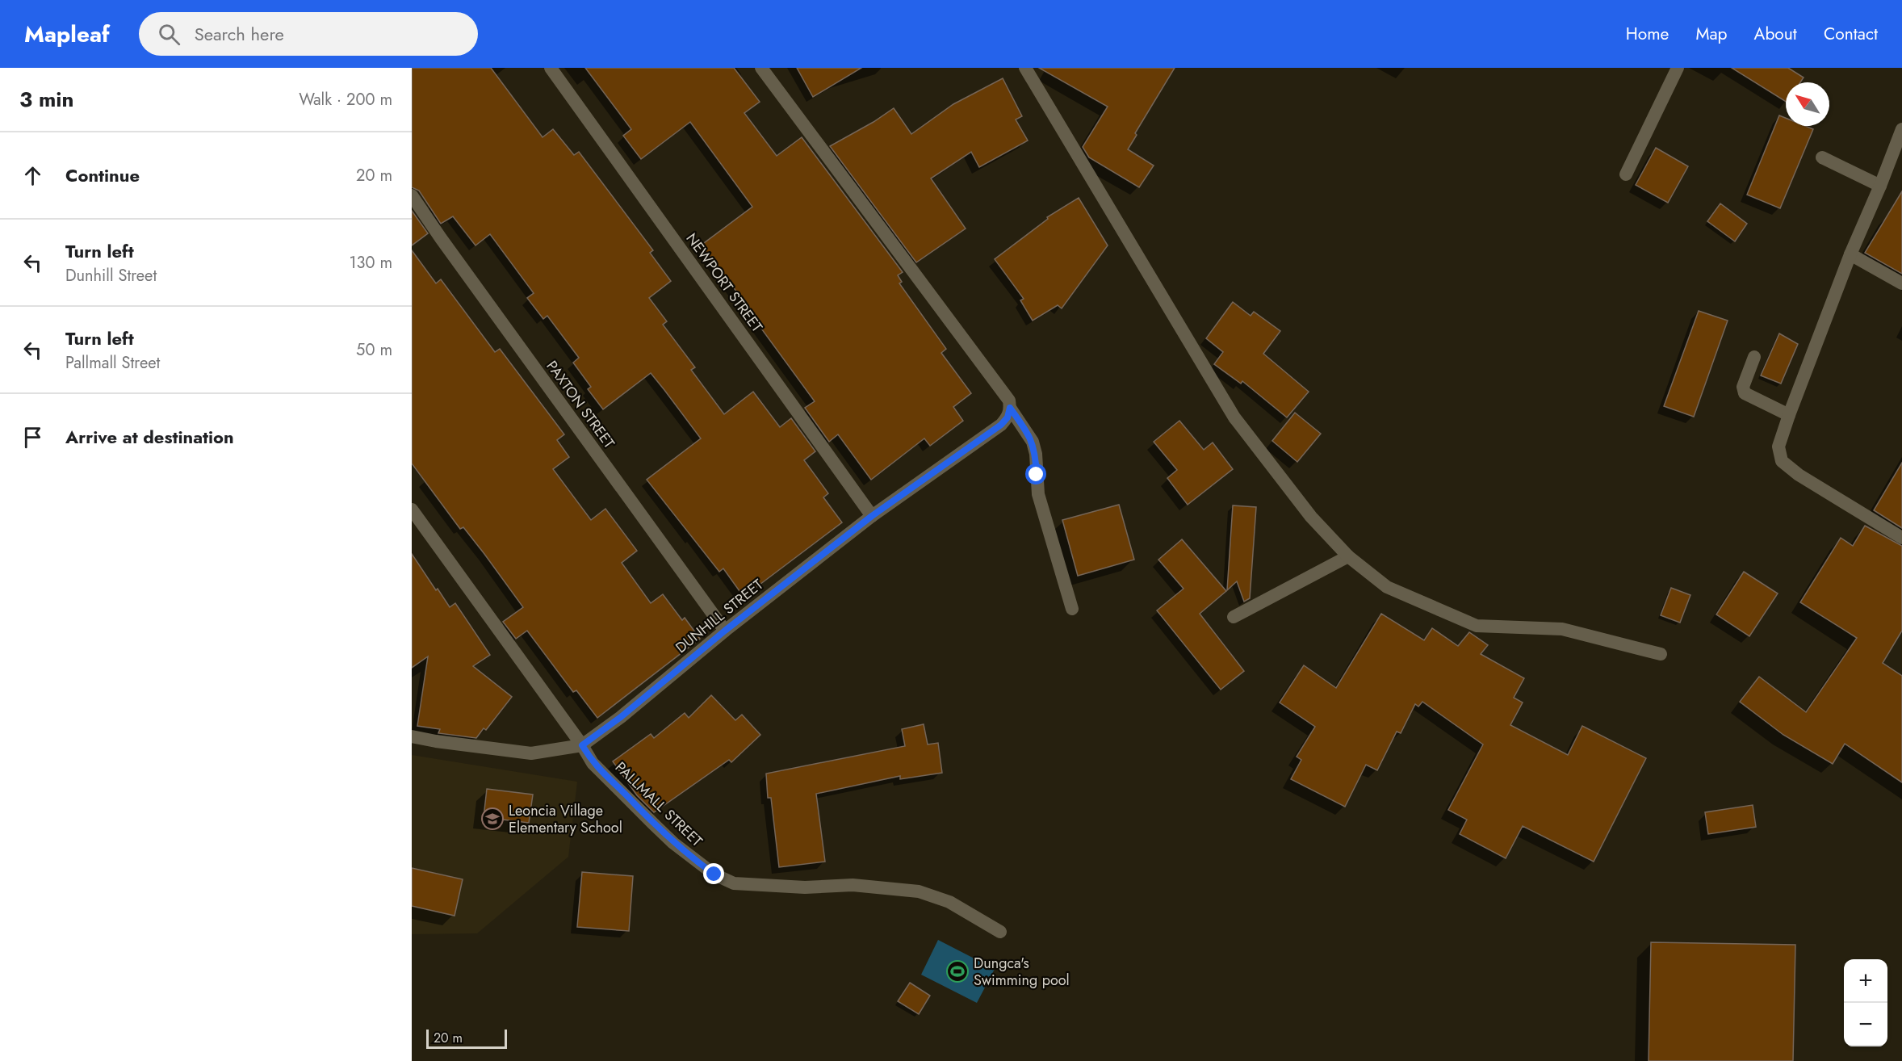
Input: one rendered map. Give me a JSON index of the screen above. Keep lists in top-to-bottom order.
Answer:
{
  "streets": {
    "street": [
      "NEWPORT STREET",
      "PAXTON STREET",
      "DUNHILL STREET",
      "PALLMALL STREET"
    ]
  },
  "crossings": [
    ["NEWPORT STREET", "DUNHILL STREET"],
    ["PAXTON STREET", "DUNHILL STREET"],
    ["DUNHILL STREET", "PALLMALL STREET"]
  ],
  "places": {
    "school or university": ["Leoncia Village Elementary School"],
    "sports": ["Dungca's Swimming pool"]
  },
  "scale_bar": "20 m",
  "north": "top left",
  "page": {
    "header": "Mapleaf",
    "search": "Search here",
    "nav": [
      "Home",
      "Map",
      "About",
      "Contact"
    ],
    "heading": ["3 min", "Walk · 200 m"],
    "list": [
      ["Continue", "20 m"],
      ["Turn left", "Dunhill Street", "130 m"],
      ["Turn left", "Pallmall Street", "50 m"],
      "Arrive at destination"
    ],
    "map_buttons": ["+", "−"],
    "scale": "20 m"
  }
}
